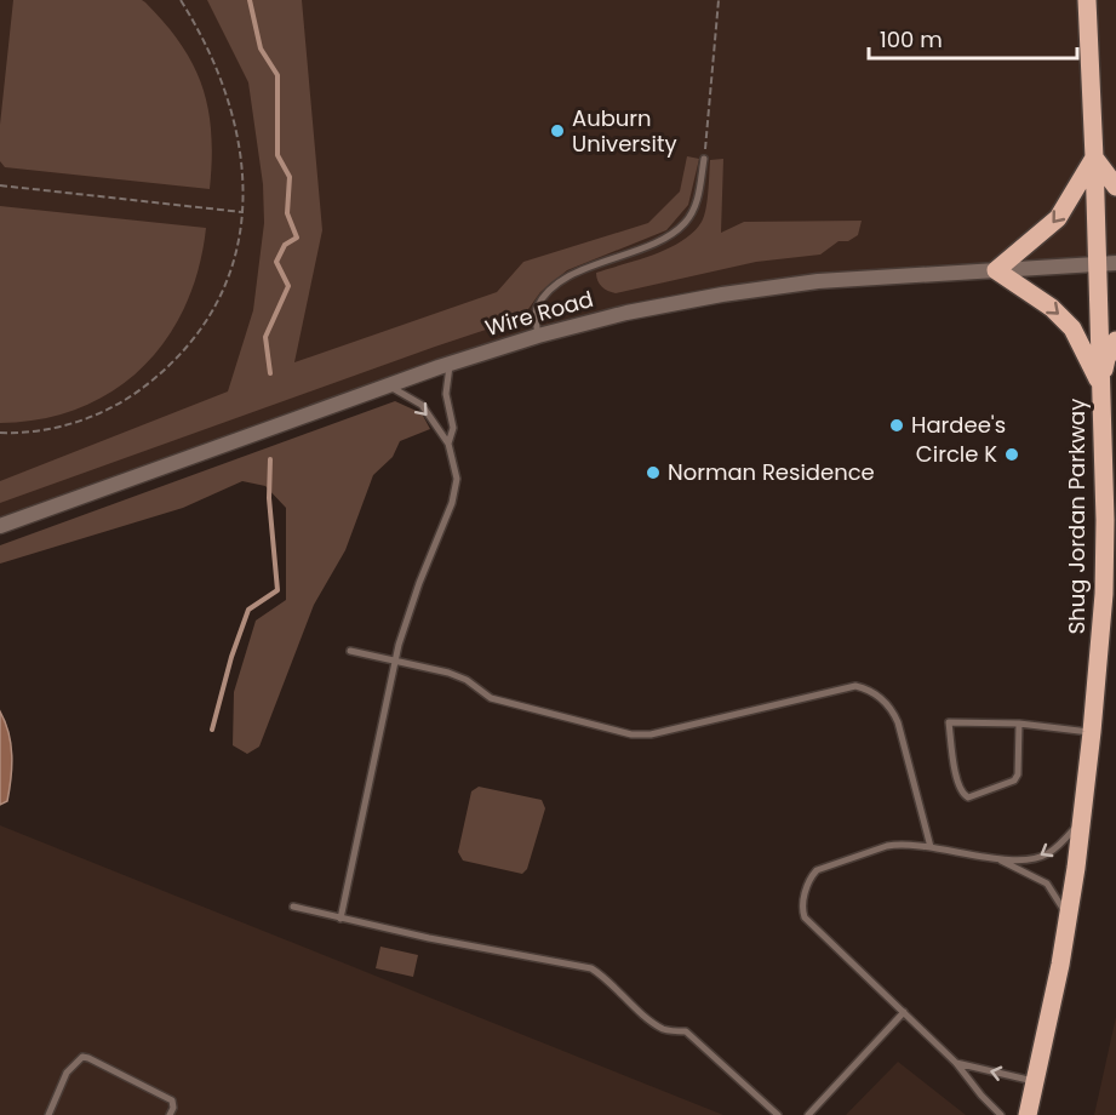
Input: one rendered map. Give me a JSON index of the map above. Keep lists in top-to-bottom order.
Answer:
{
  "streets": {
    "main road": ["Shug Jordan Parkway"],
    "street": ["Wire Road"]
  },
  "crossings": [
    ["Wire Road", "Shug Jordan Parkway"]
  ],
  "places": [
    "Auburn University",
    "Hardee's",
    "Circle K",
    "Norman Residence"
  ],
  "scale_bar": "100 m"
}
